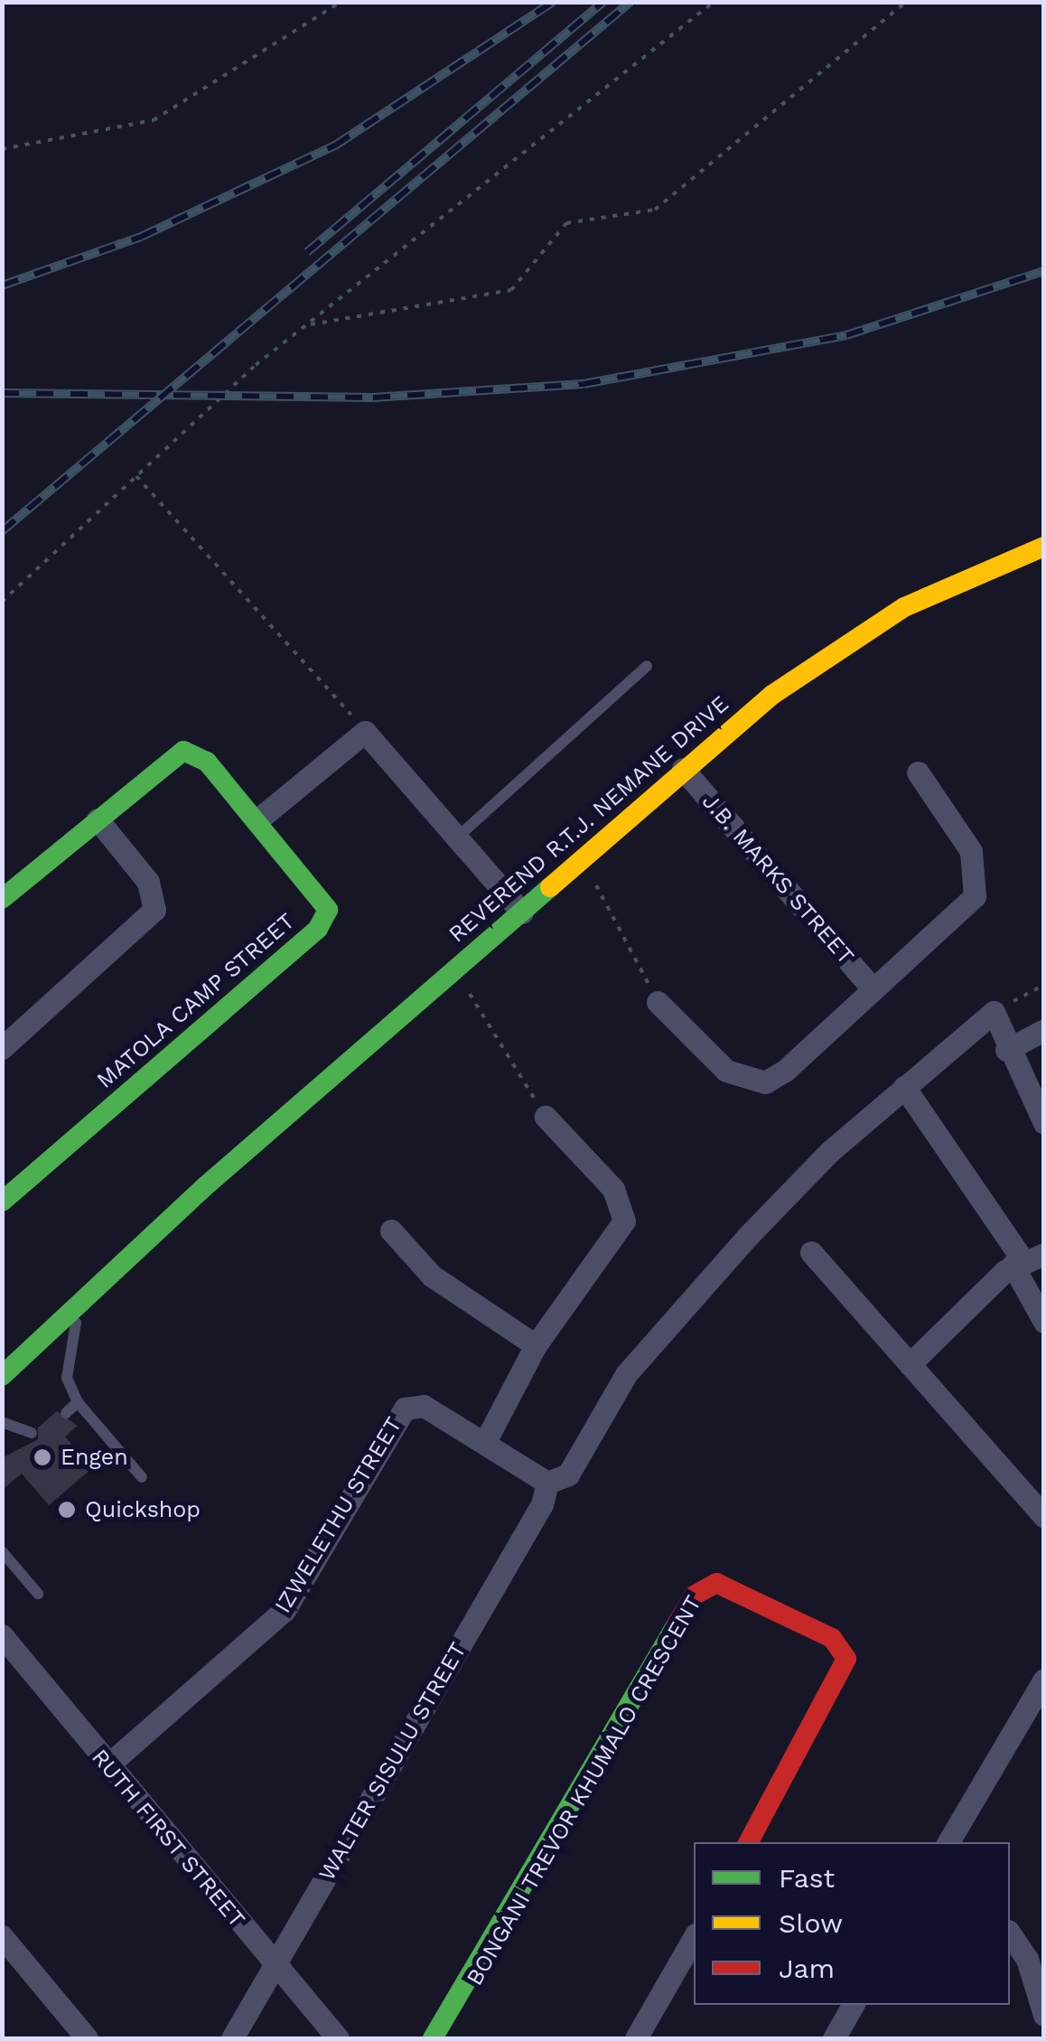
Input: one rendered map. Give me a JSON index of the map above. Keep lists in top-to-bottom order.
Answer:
{
  "streets": {
    "street": [
      "REVEREND R.T.J. NEMANE DRIVE",
      "J.B. MARKS STREET",
      "MATOLA CAMP STREET",
      "IZWELETHU STREET",
      "WALTER SISULU STREET",
      "BONGANI TREVOR KHUMALO CRESCENT",
      "RUTH FIRST STREET"
    ]
  },
  "crossings": [
    ["REVEREND R.T.J. NEMANE DRIVE", "J.B. MARKS STREET"],
    ["IZWELETHU STREET", "WALTER SISULU STREET"],
    ["IZWELETHU STREET", "RUTH FIRST STREET"],
    ["WALTER SISULU STREET", "RUTH FIRST STREET"]
  ],
  "places": ["Engen", "Quickshop"],
  "legend": ["Fast", "Slow", "Jam"]
}
